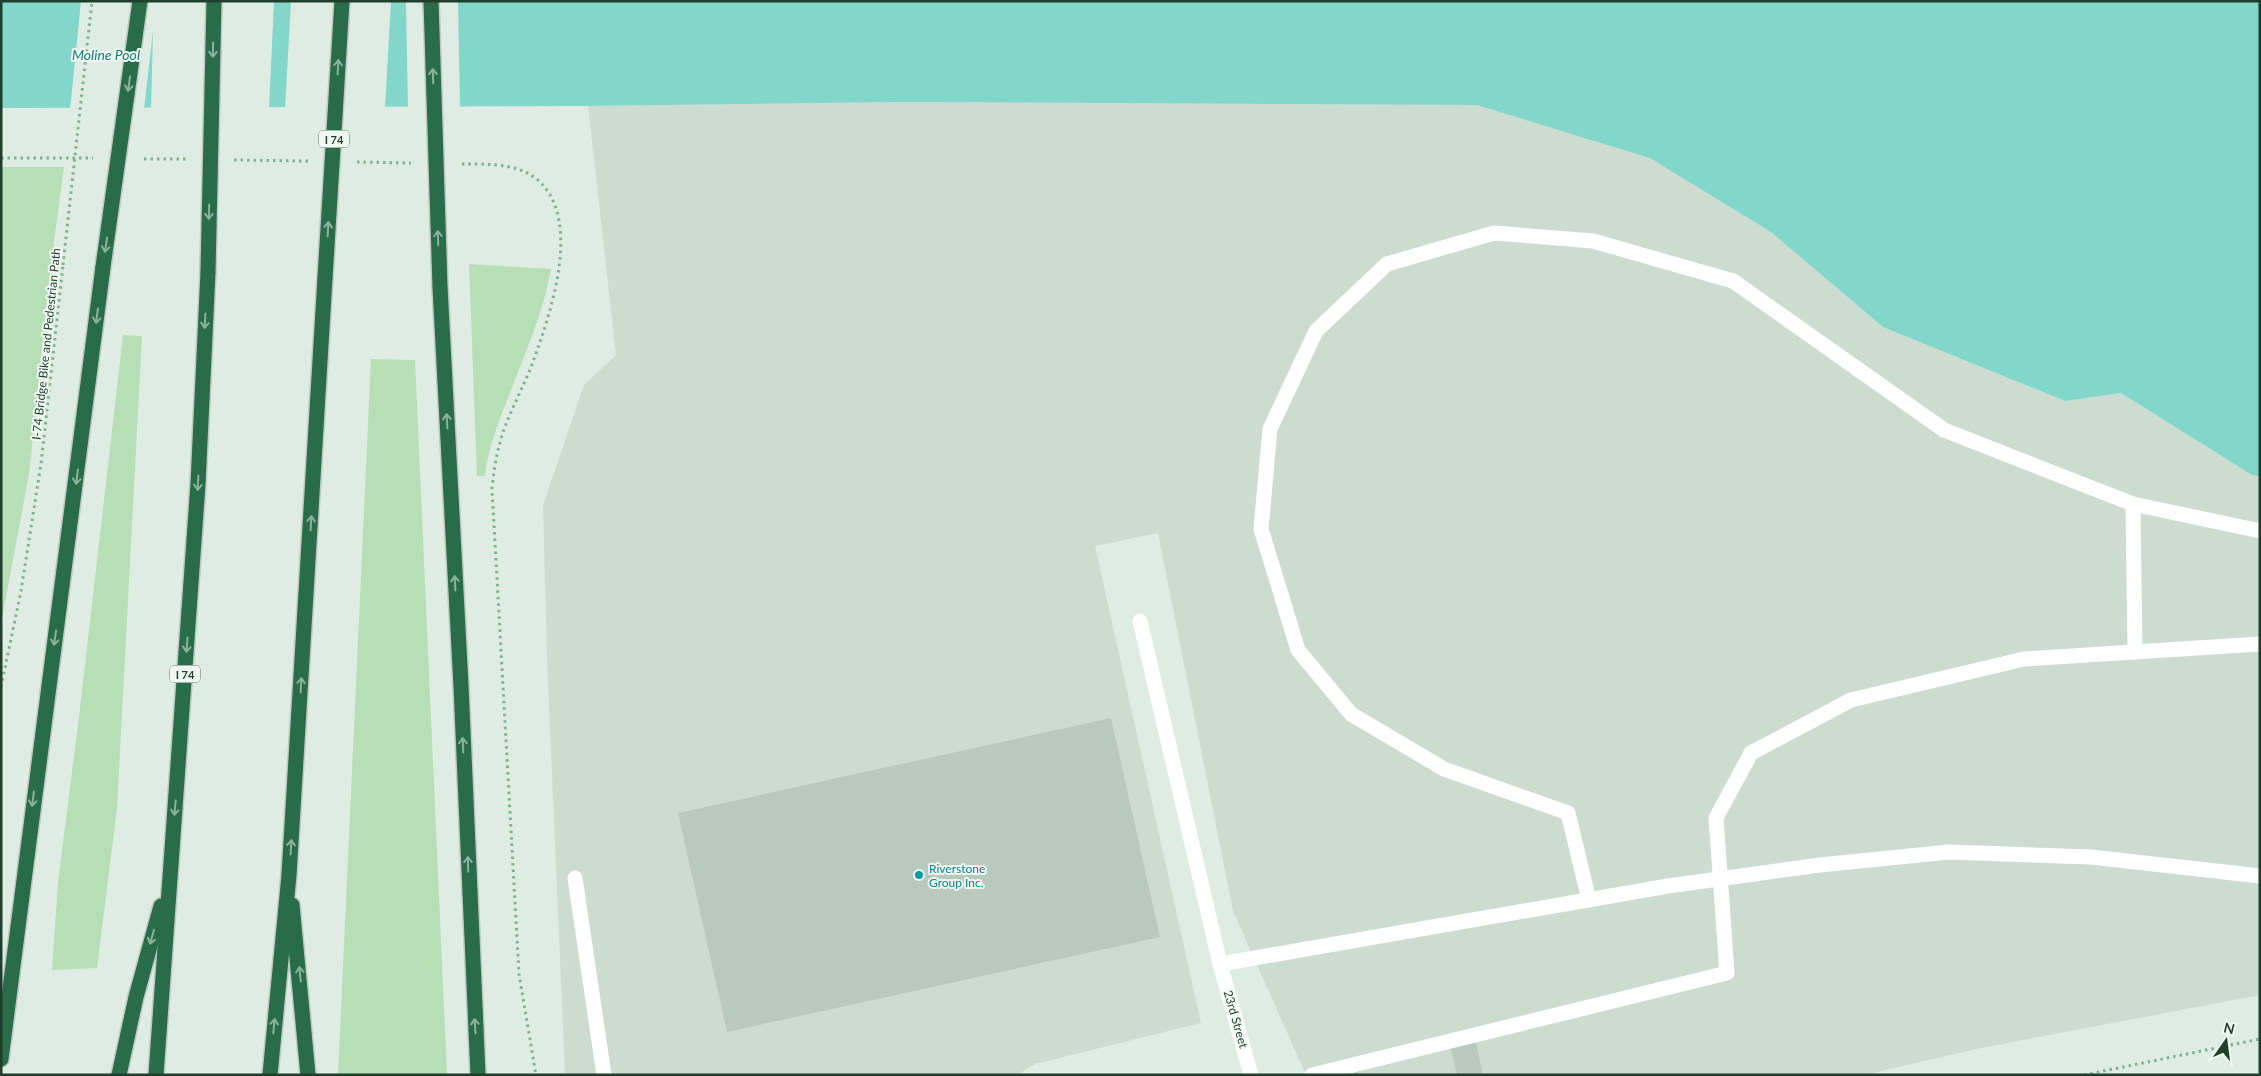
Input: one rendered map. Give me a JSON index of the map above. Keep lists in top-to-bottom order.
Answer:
{
  "streets": {
    "highway": ["I 74"],
    "street": ["23rd Street"],
    "path": ["I-74 Bridge Bike and Pedestrian Path"]
  },
  "water": ["Moline Pool"],
  "places": ["Riverstone Group Inc."],
  "north": "top"
}
